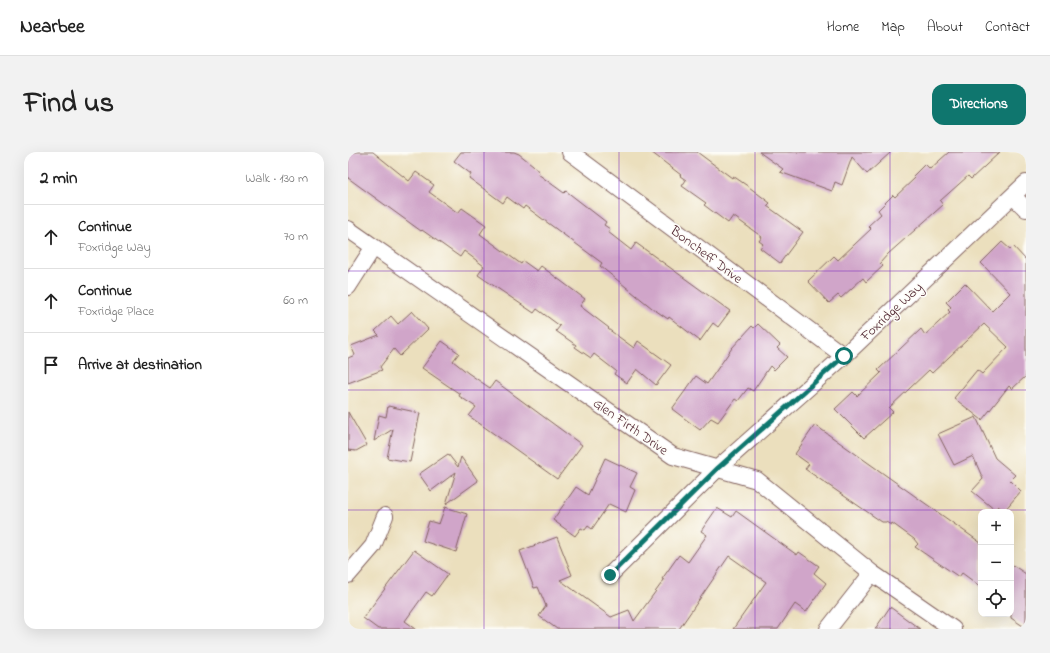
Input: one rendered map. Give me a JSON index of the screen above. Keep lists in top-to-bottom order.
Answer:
{
  "streets": {
    "street": ["Boncheff Drive", "Foxridge Way", "Glen Firth Drive"]
  },
  "crossings": [
    ["Boncheff Drive", "Foxridge Way"],
    ["Foxridge Way", "Glen Firth Drive"]
  ],
  "page": {
    "header": "Nearbee",
    "nav": [
      "Home",
      "Map",
      "About",
      "Contact"
    ],
    "title": "Find us",
    "buttons": "Directions",
    "heading": ["2 min", "Walk · 130 m"],
    "list": [
      ["Continue", "Foxridge Way", "70 m"],
      ["Continue", "Foxridge Place", "60 m"],
      "Arrive at destination"
    ],
    "map_buttons": ["+", "−"]
  }
}
